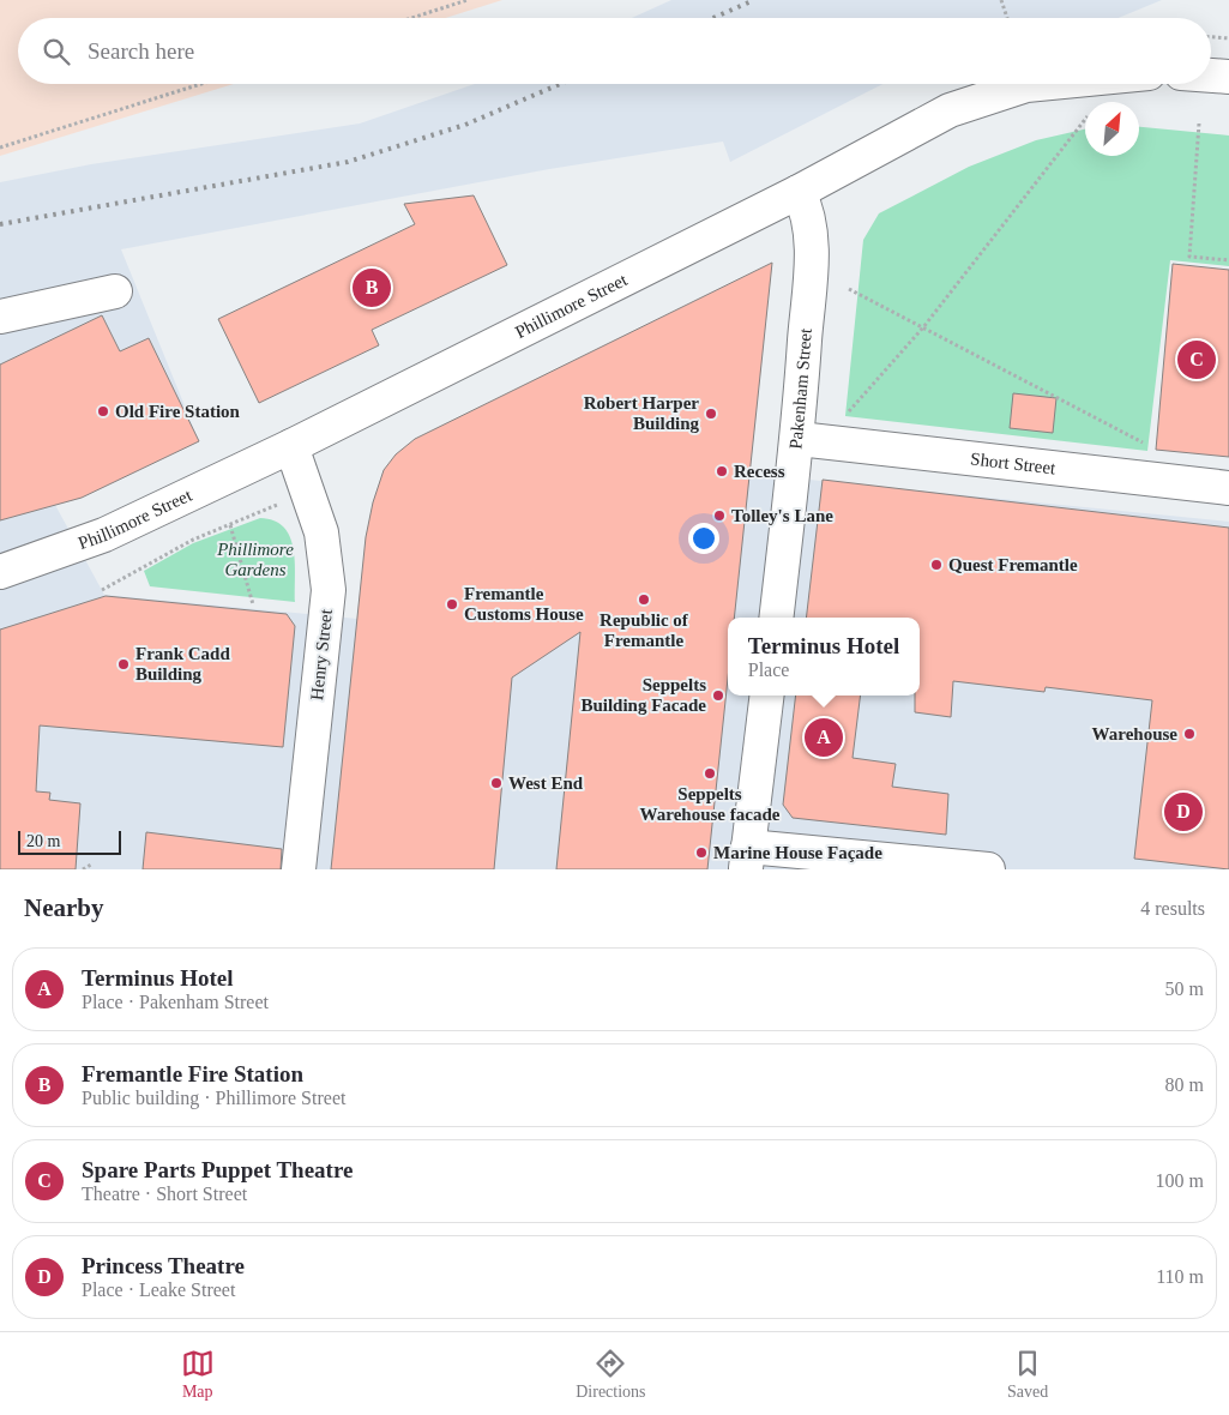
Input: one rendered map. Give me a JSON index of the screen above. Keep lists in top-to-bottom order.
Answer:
{
  "streets": {
    "street": [
      "Phillimore Street",
      "Pakenham Street",
      "Short Street",
      "Henry Street"
    ]
  },
  "crossings": [
    ["Phillimore Street", "Pakenham Street"],
    ["Phillimore Street", "Henry Street"],
    ["Pakenham Street", "Short Street"]
  ],
  "parks": ["Phillimore Gardens"],
  "places": [
    "Old Fire Station",
    "Robert Harper Building",
    "Recess",
    "Tolley's Lane",
    "Quest Fremantle",
    "Republic of Fremantle",
    "Fremantle Customs House",
    "Frank Cadd Building",
    "Seppelts Building Facade",
    "Warehouse",
    "Seppelts Warehouse facade",
    "West End",
    "Marine House Façade"
  ],
  "scale_bar": "20 m",
  "north": "top right",
  "page": {
    "search": "Search here",
    "pins": [
      "B",
      "C",
      "A",
      "D"
    ],
    "popup": ["Terminus Hotel", "Place"],
    "scale": "20 m",
    "heading": ["Nearby", "4 results"],
    "list": [
      {
        "mark": "A",
        "name": "Terminus Hotel",
        "note": "Place · Pakenham Street",
        "value": "50 m"
      },
      {
        "mark": "B",
        "name": "Fremantle Fire Station",
        "note": "Public building · Phillimore Street",
        "value": "80 m"
      },
      {
        "mark": "C",
        "name": "Spare Parts Puppet Theatre",
        "note": "Theatre · Short Street",
        "value": "100 m"
      },
      {
        "mark": "D",
        "name": "Princess Theatre",
        "note": "Place · Leake Street",
        "value": "110 m"
      }
    ],
    "nav": ["Map", "Directions", "Saved"]
  }
}
